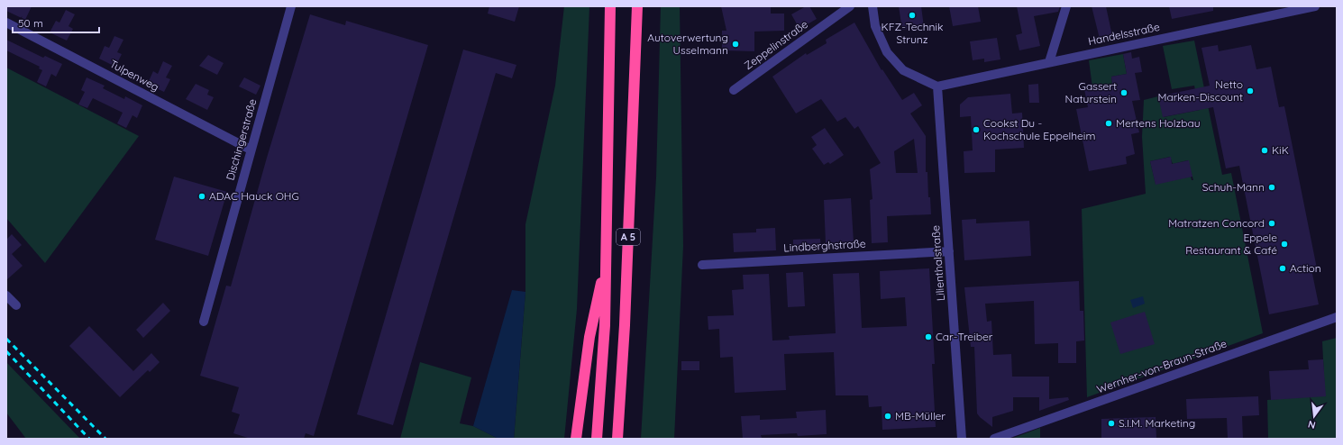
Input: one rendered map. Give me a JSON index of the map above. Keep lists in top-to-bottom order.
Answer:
{
  "streets": {
    "highway": ["A 5"],
    "street": [
      "Handelsstraße",
      "Zeppelinstraße",
      "Tulpenweg",
      "Dischingerstraße",
      "Lindberghstraße",
      "Lilienthalstraße",
      "Wernher-von-Braun-Straße"
    ]
  },
  "crossings": [
    ["Handelsstraße", "Lilienthalstraße"],
    ["Tulpenweg", "Dischingerstraße"],
    ["Lindberghstraße", "Lilienthalstraße"]
  ],
  "places": [
    "KFZ-Technik Strunz",
    "Autoverwertung Usselmann",
    "Netto Marken-Discount",
    "Gassert Naturstein",
    "Mertens Holzbau",
    "Cookst Du - Kochschule Eppelheim",
    "KiK",
    "Schuh-Mann",
    "ADAC Hauck OHG",
    "Matratzen Concord",
    "Eppele Restaurant & Café",
    "Action",
    "Car-Treiber",
    "MB-Müller",
    "S.I.M. Marketing"
  ],
  "scale_bar": "50 m",
  "north": "bottom"
}
